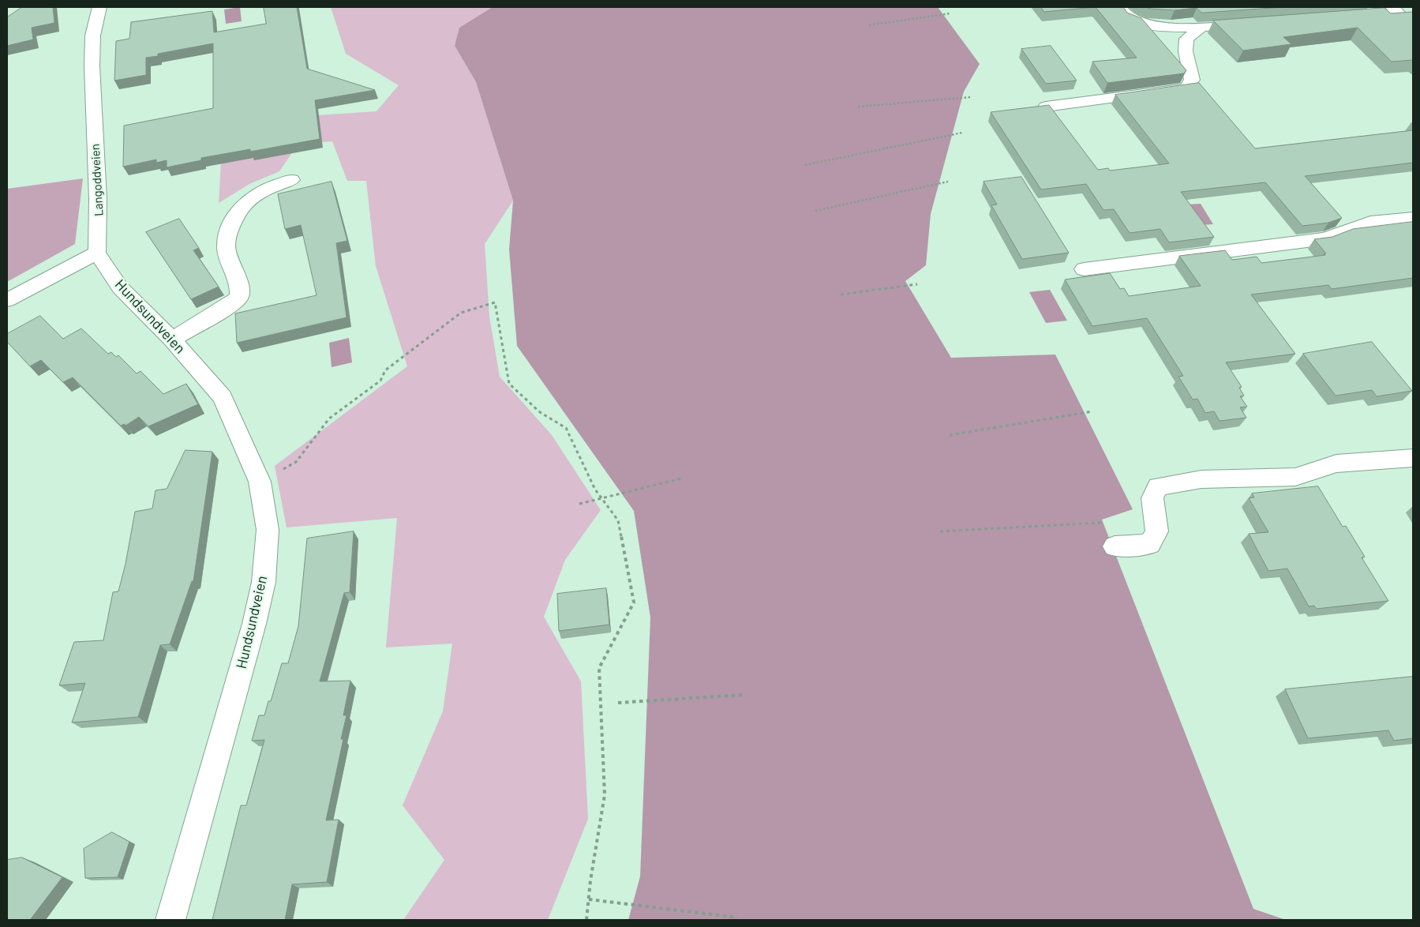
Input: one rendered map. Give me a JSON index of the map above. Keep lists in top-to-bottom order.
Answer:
{
  "streets": {
    "street": ["Langoddveien", "Hundsundveien"]
  },
  "crossings": [
    ["Langoddveien", "Hundsundveien"]
  ]
}
